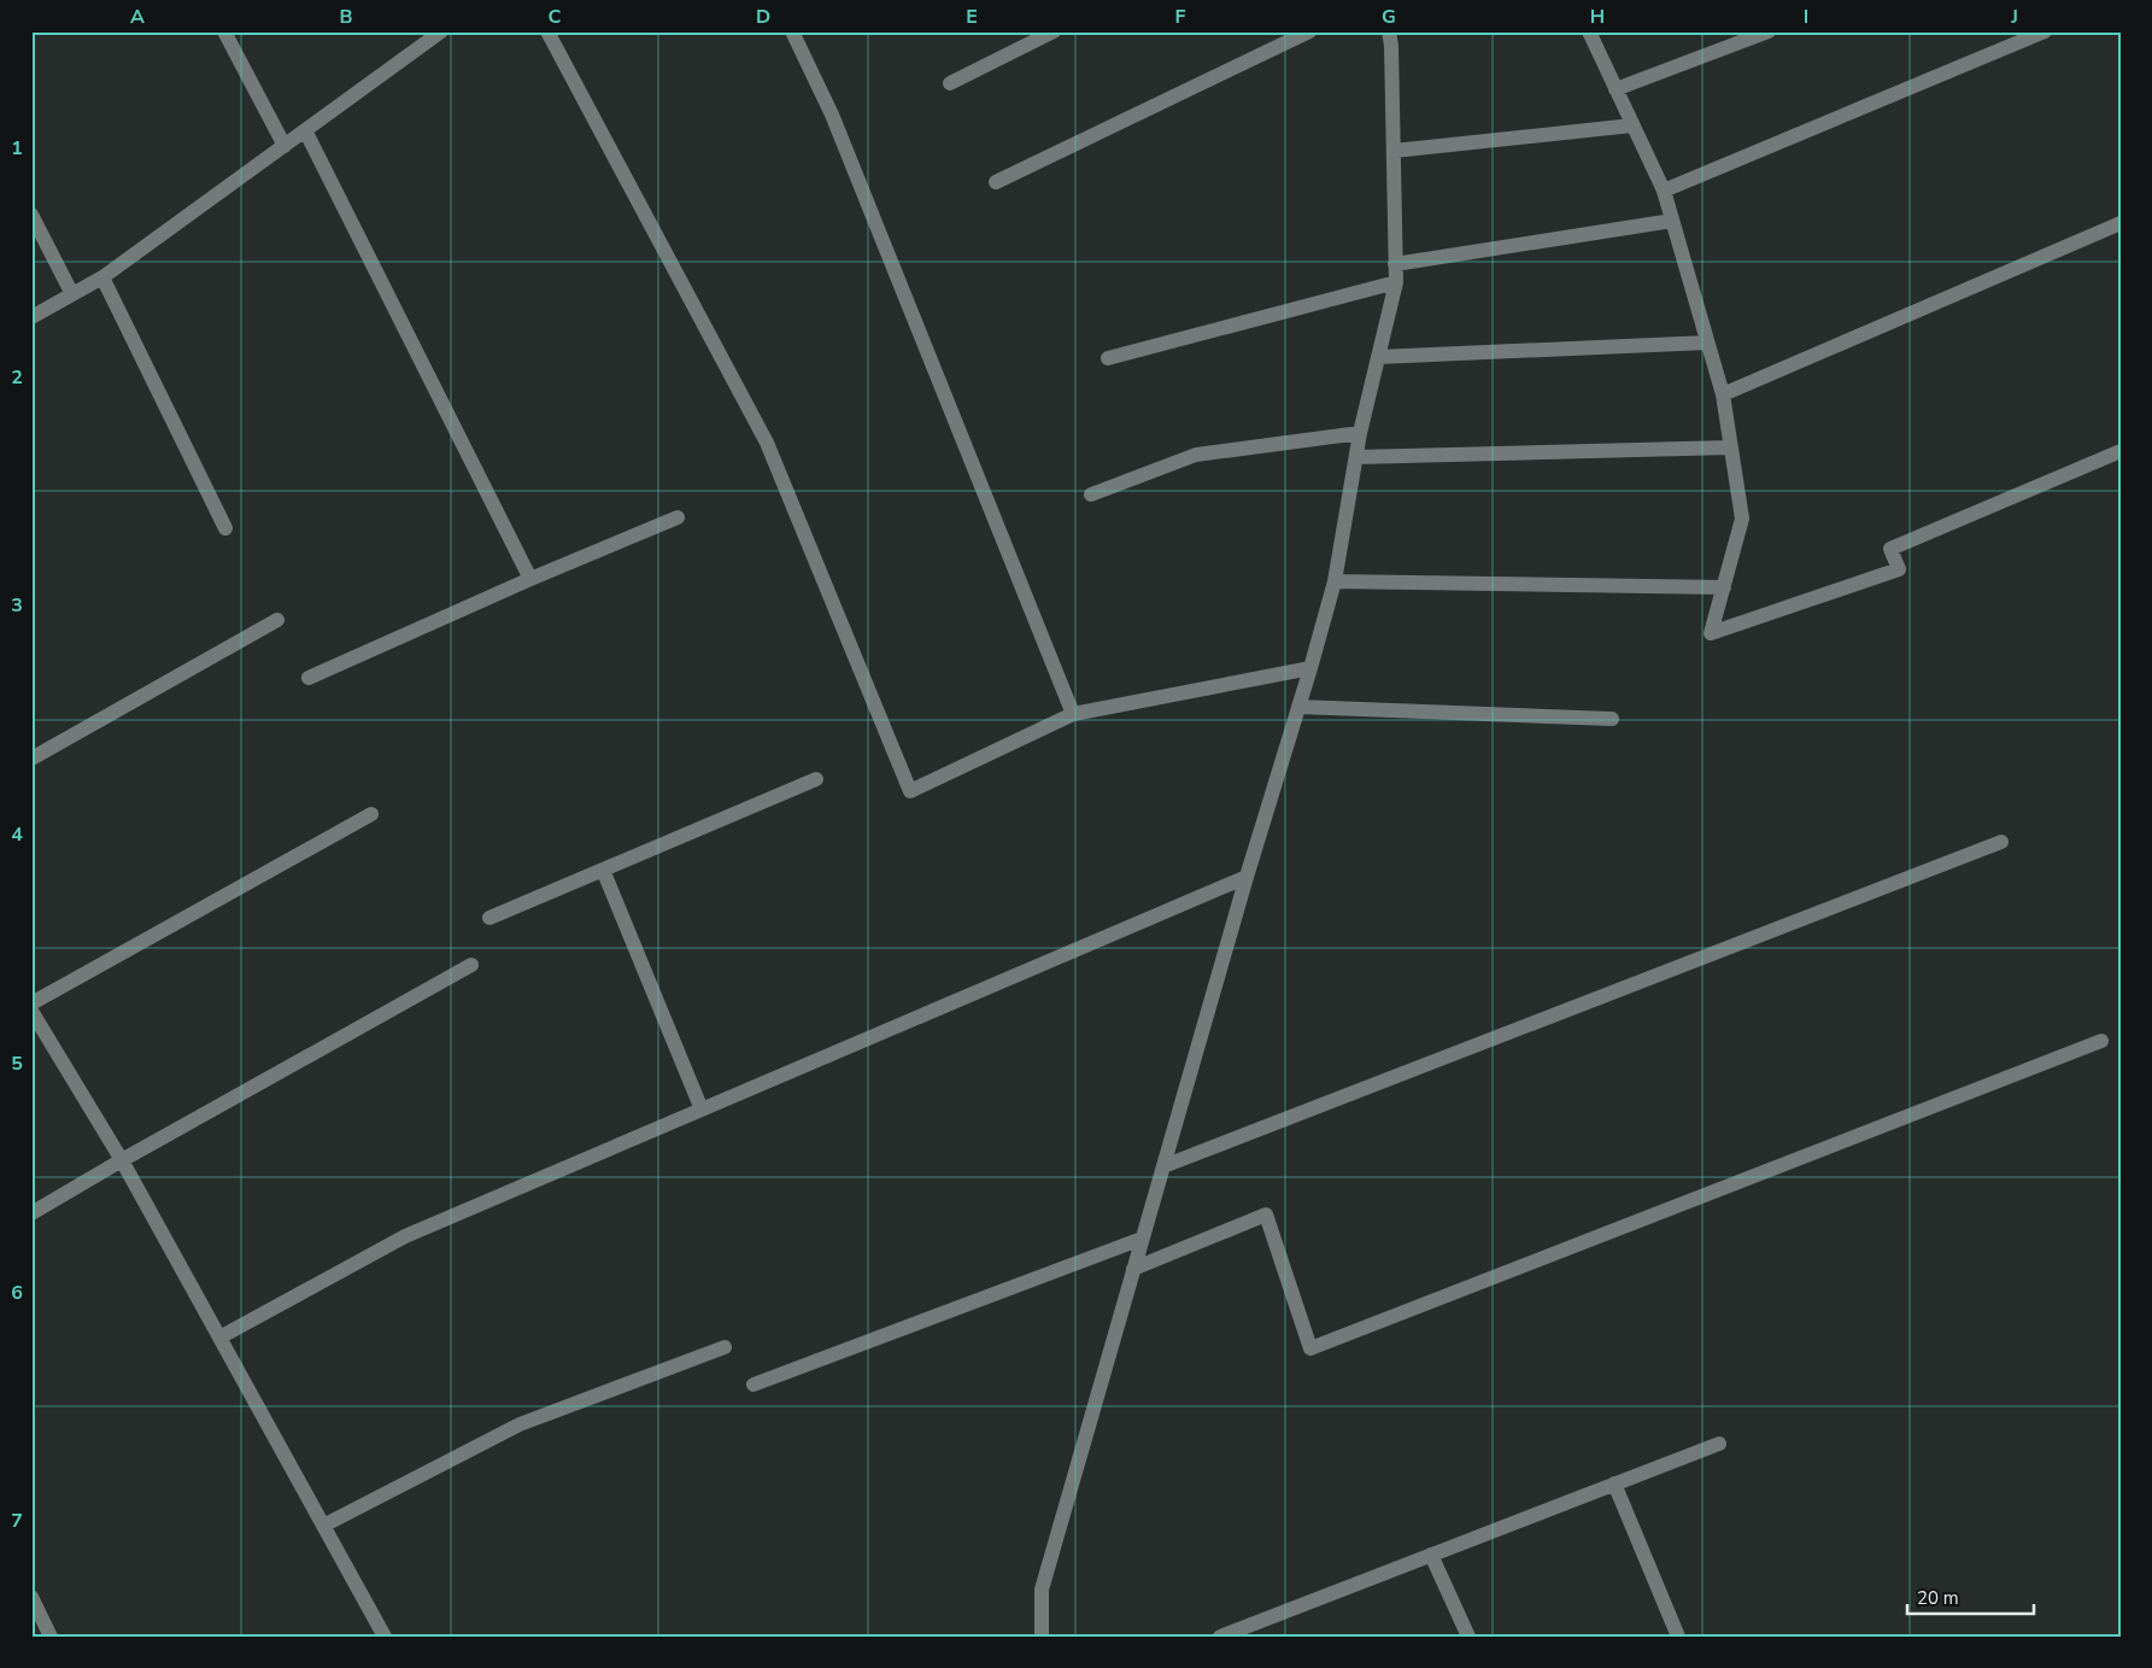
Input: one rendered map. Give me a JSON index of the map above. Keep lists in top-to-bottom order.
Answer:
{
  "scale_bar": "20 m",
  "grid": {
    "columns": [
      "A",
      "B",
      "C",
      "D",
      "E",
      "F",
      "G",
      "H",
      "I",
      "J"
    ],
    "rows": [
      "1",
      "2",
      "3",
      "4",
      "5",
      "6",
      "7"
    ]
  }
}
